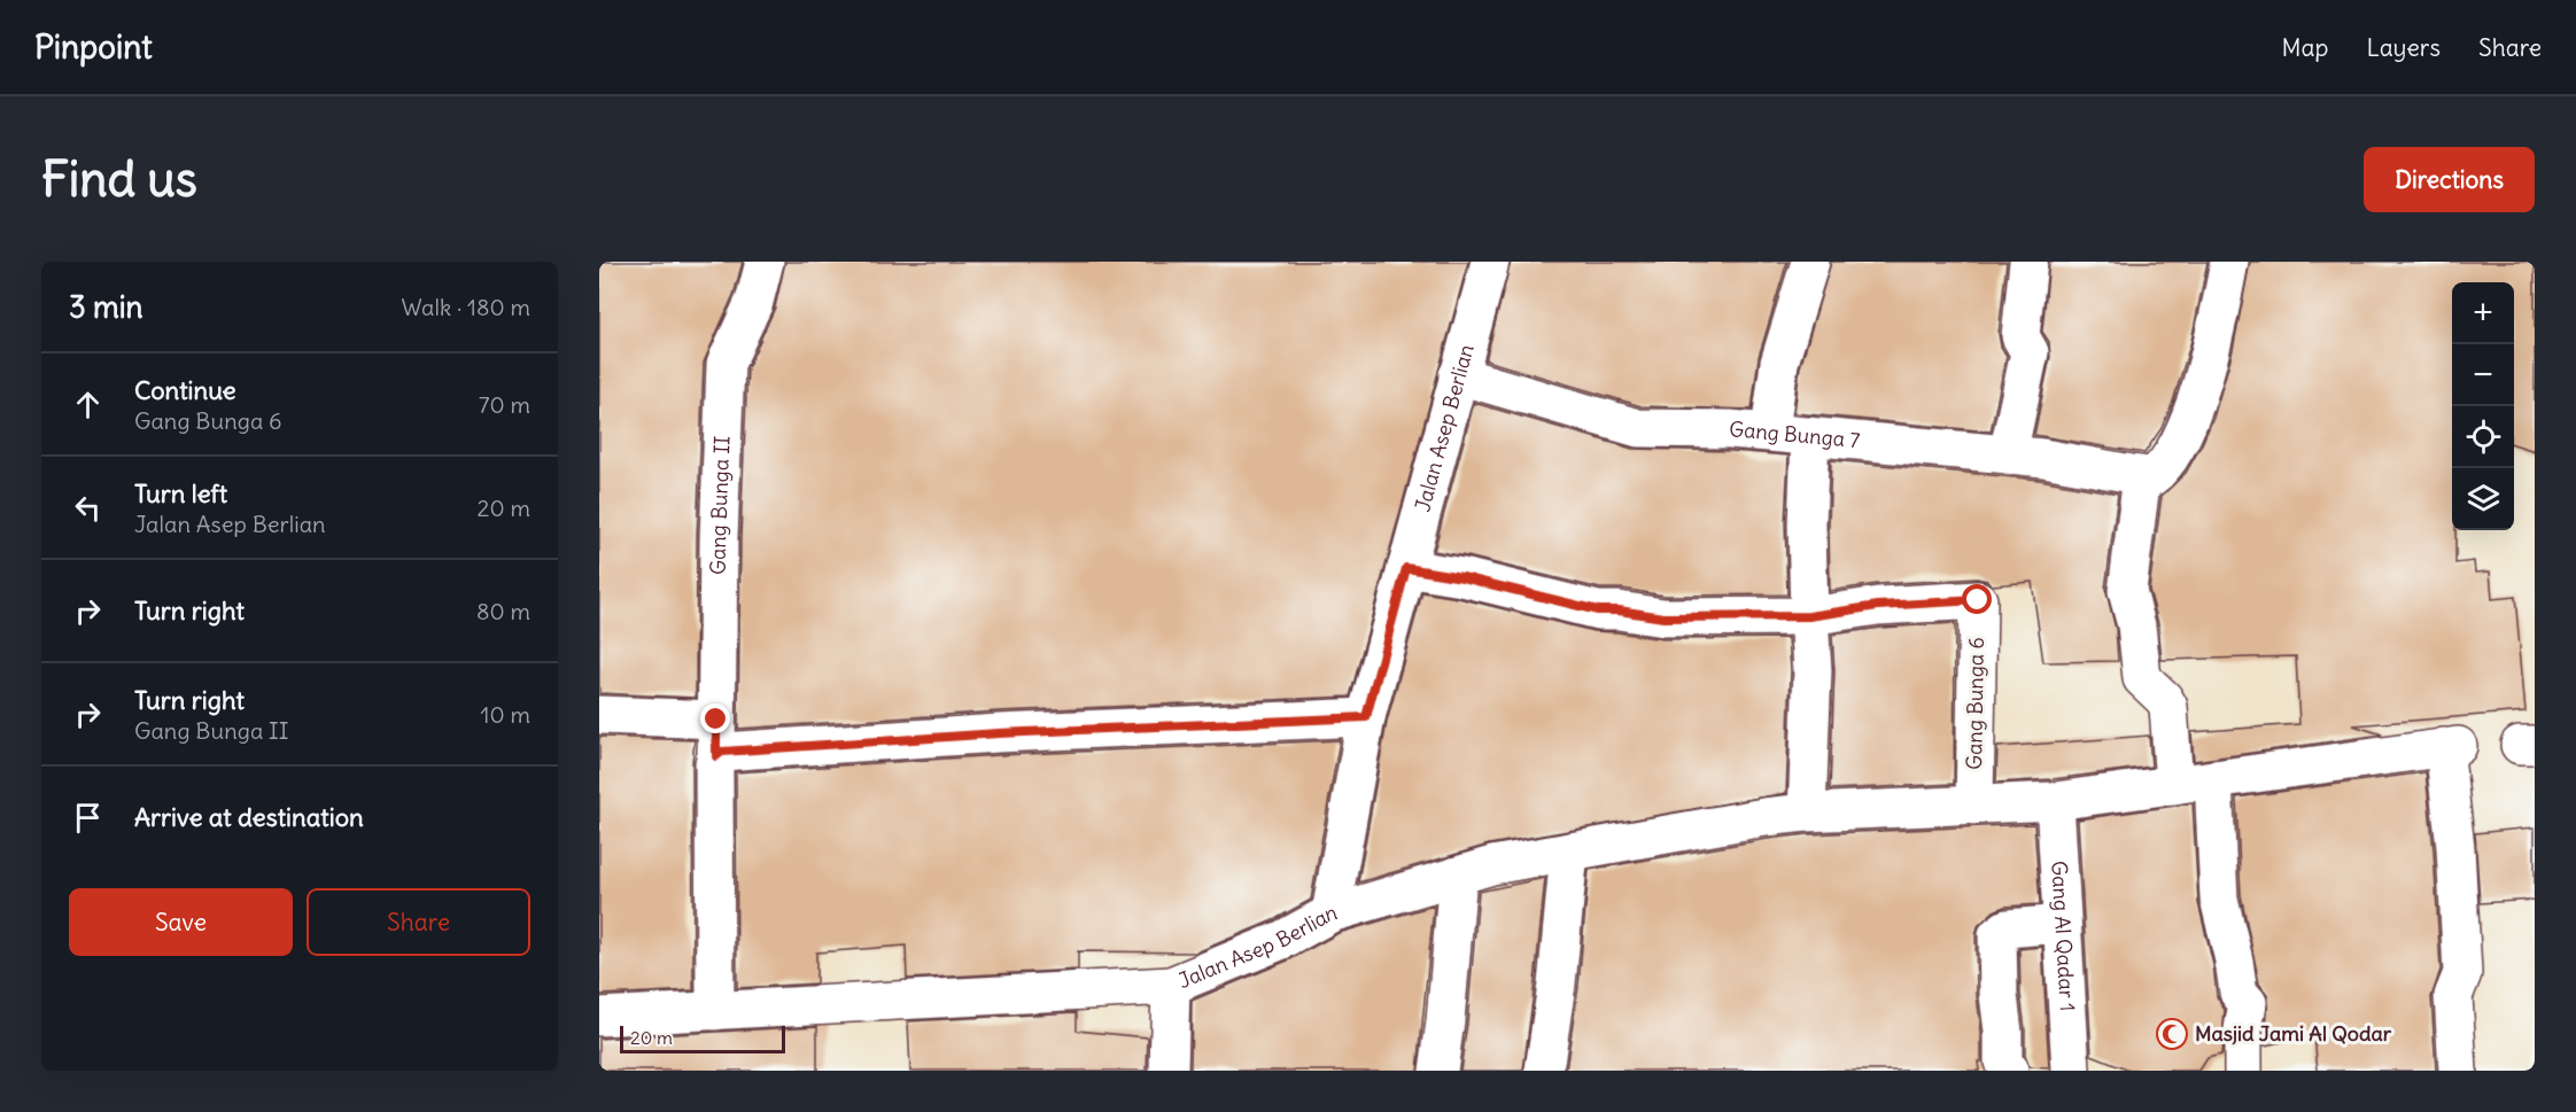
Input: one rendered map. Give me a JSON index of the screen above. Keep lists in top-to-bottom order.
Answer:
{
  "streets": {
    "street": [
      "Jalan Asep Berlian",
      "Gang Bunga 7",
      "Gang Bunga II",
      "Gang Bunga 6",
      "Gang Al Qadar 1"
    ]
  },
  "crossings": [
    ["Jalan Asep Berlian", "Gang Bunga 7"],
    ["Jalan Asep Berlian", "Gang Bunga II"],
    ["Jalan Asep Berlian", "Gang Bunga 6"]
  ],
  "places": {
    "mosque": ["Masjid Jami Al Qodar"]
  },
  "scale_bar": "20 m",
  "page": {
    "header": "Pinpoint",
    "nav": ["Map", "Layers", "Share"],
    "buttons": [
      "Directions",
      ["Save", "Share"]
    ],
    "title": "Find us",
    "heading": ["3 min", "Walk · 180 m"],
    "map_buttons": ["+", "−"],
    "list": [
      ["Continue", "Gang Bunga 6", "70 m"],
      ["Turn left", "Jalan Asep Berlian", "20 m"],
      ["Turn right", "80 m"],
      ["Turn right", "Gang Bunga II", "10 m"],
      "Arrive at destination"
    ],
    "scale": "20 m"
  }
}
